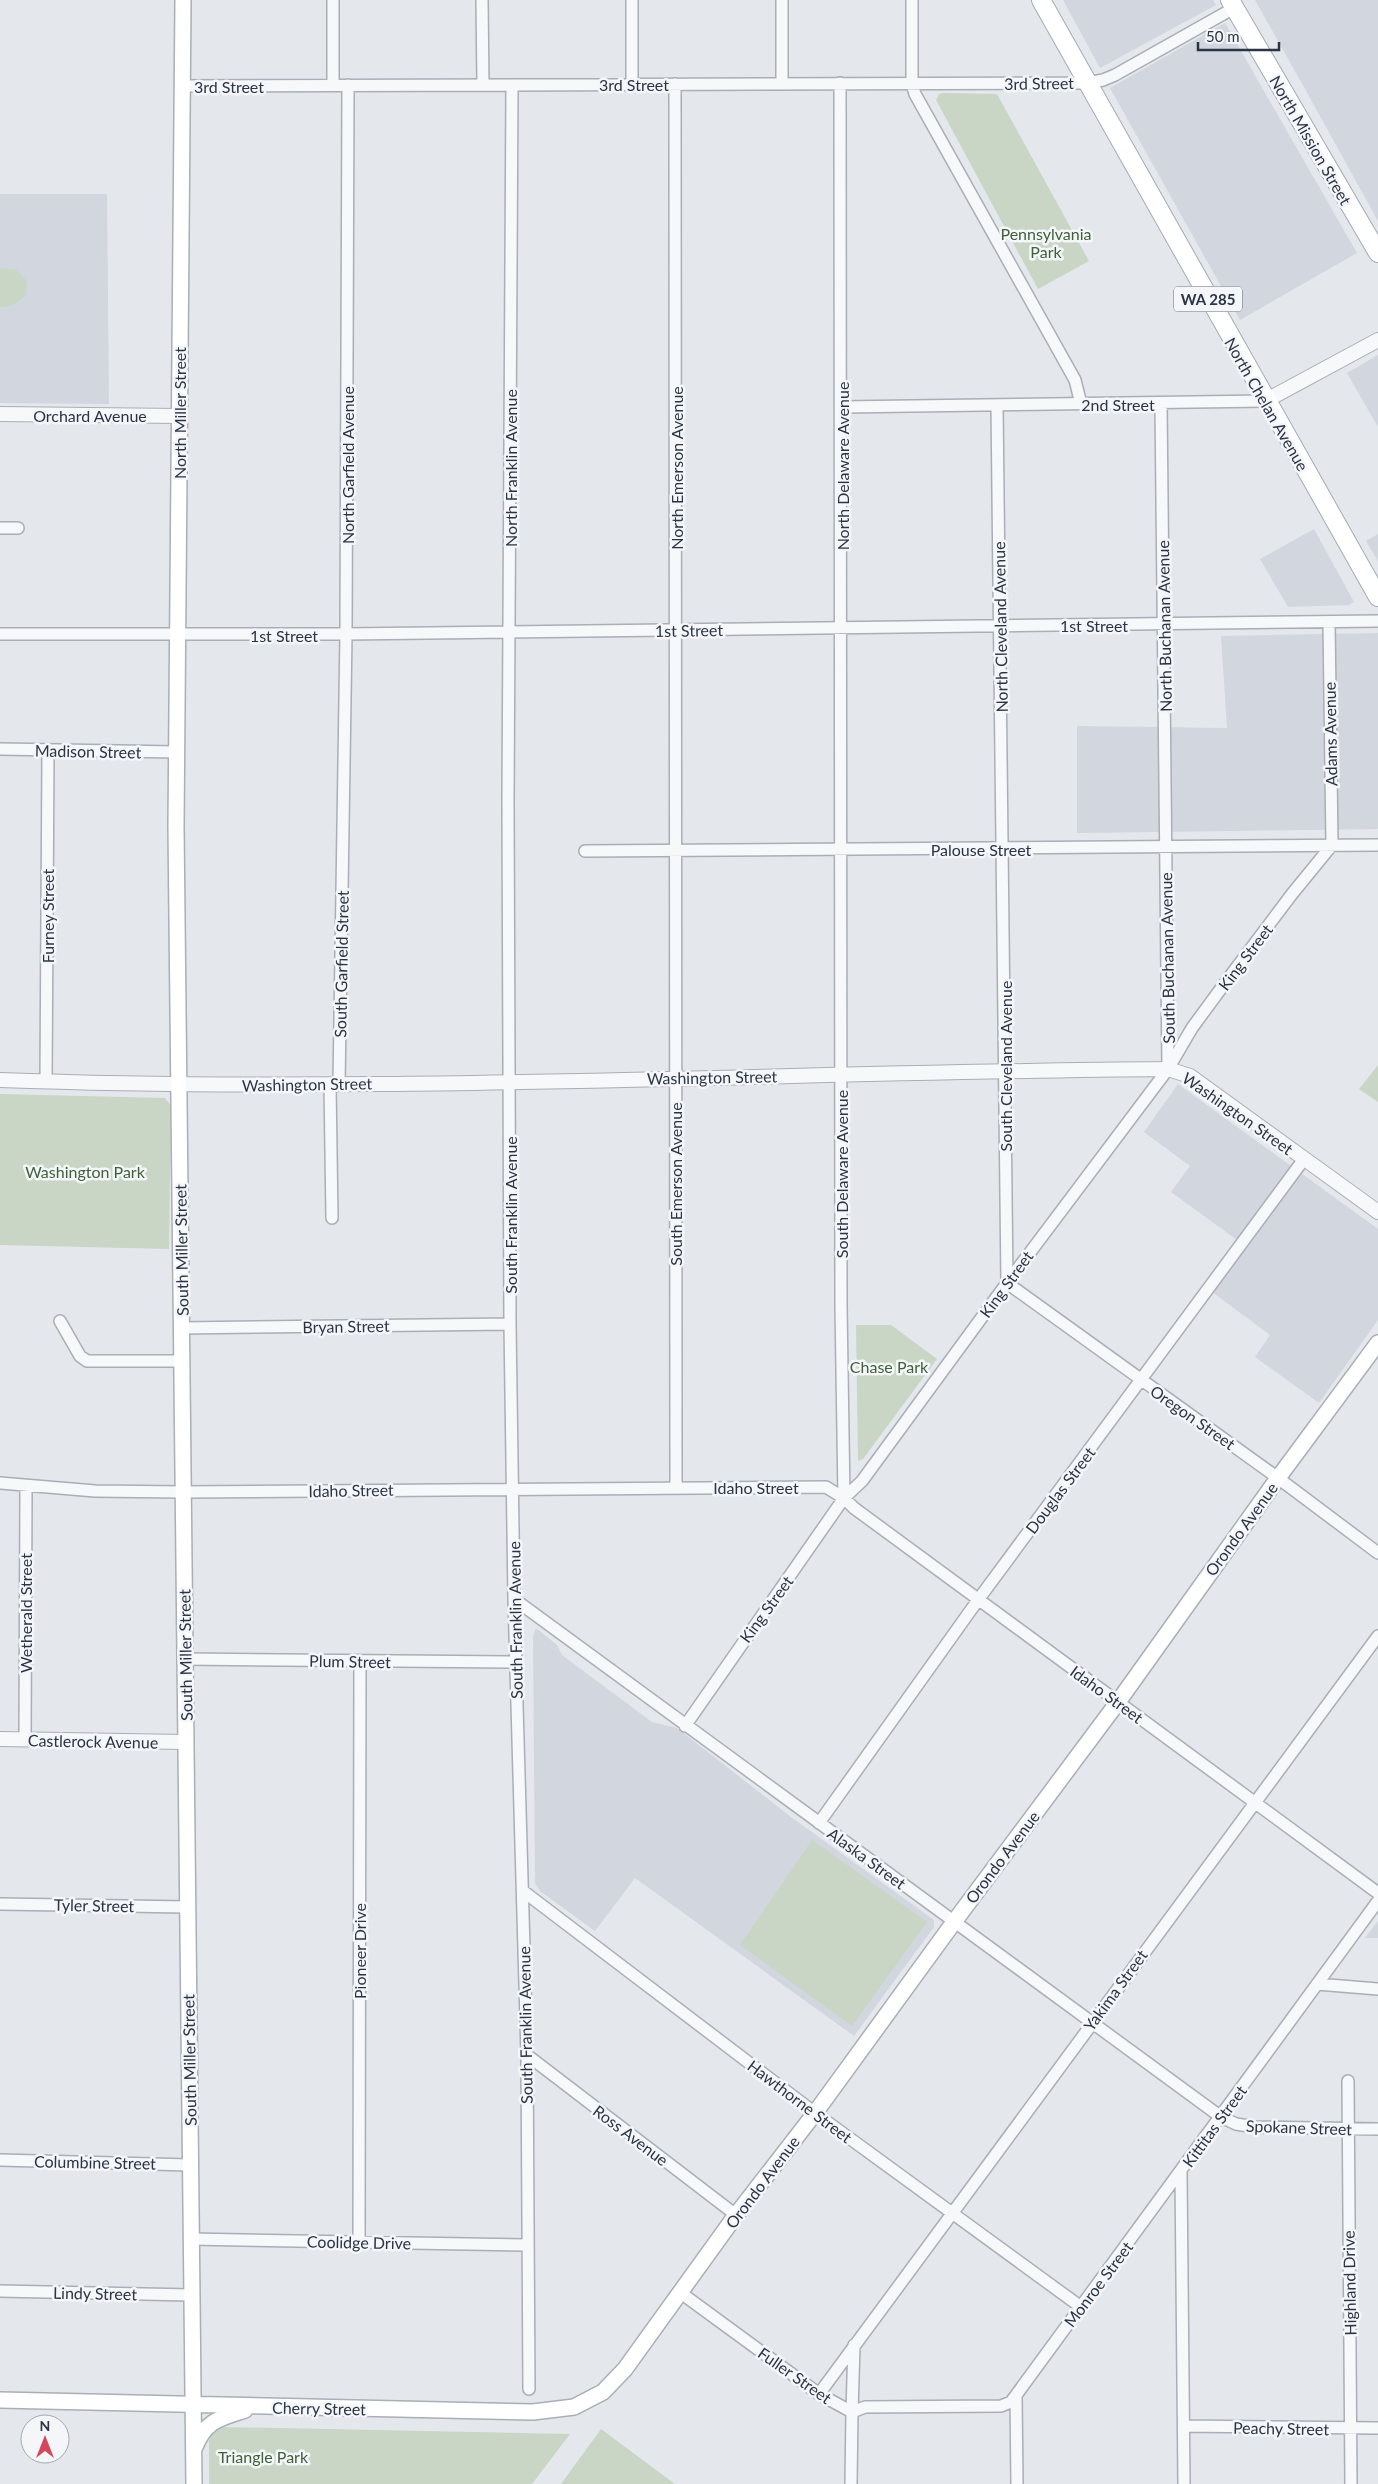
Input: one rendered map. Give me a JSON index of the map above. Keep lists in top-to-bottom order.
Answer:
{
  "streets": {
    "main road": [
      "North Mission Street",
      "WA 285",
      "North Chelan Avenue",
      "North Miller Street",
      "South Miller Street",
      "Orondo Avenue",
      "Cherry Street"
    ],
    "street": [
      "3rd Street",
      "2nd Street",
      "Orchard Avenue",
      "North Garfield Avenue",
      "North Delaware Avenue",
      "North Franklin Avenue",
      "North Emerson Avenue",
      "1st Street",
      "North Buchanan Avenue",
      "North Cleveland Avenue",
      "Adams Avenue",
      "Madison Street",
      "Palouse Street",
      "Furney Street",
      "King Street",
      "South Buchanan Avenue",
      "South Garfield Street",
      "South Cleveland Avenue",
      "Washington Street",
      "South Delaware Avenue",
      "South Emerson Avenue",
      "South Franklin Avenue",
      "Bryan Street",
      "Oregon Street",
      "Idaho Street",
      "Douglas Street",
      "Wetherald Street",
      "Plum Street",
      "Castlerock Avenue",
      "Alaska Street",
      "Tyler Street",
      "Pioneer Drive",
      "Yakima Street",
      "Hawthorne Street",
      "Kittitas Street",
      "Spokane Street",
      "Ross Avenue",
      "Columbine Street",
      "Coolidge Drive",
      "Highland Drive",
      "Monroe Street",
      "Lindy Street",
      "Fuller Street",
      "Peachy Street"
    ]
  },
  "crossings": [
    ["3rd Street", "North Mission Street"],
    ["3rd Street", "North Chelan Avenue"],
    ["3rd Street", "North Miller Street"],
    ["3rd Street", "North Garfield Avenue"],
    ["3rd Street", "North Delaware Avenue"],
    ["3rd Street", "North Franklin Avenue"],
    ["3rd Street", "North Emerson Avenue"],
    ["2nd Street", "North Chelan Avenue"],
    ["2nd Street", "North Delaware Avenue"],
    ["2nd Street", "North Buchanan Avenue"],
    ["2nd Street", "North Cleveland Avenue"],
    ["North Miller Street", "Orchard Avenue"],
    ["North Miller Street", "1st Street"],
    ["North Miller Street", "Madison Street"],
    ["North Miller Street", "South Miller Street"],
    ["North Garfield Avenue", "1st Street"],
    ["North Garfield Avenue", "South Garfield Street"],
    ["North Delaware Avenue", "1st Street"],
    ["North Delaware Avenue", "Palouse Street"],
    ["North Delaware Avenue", "South Delaware Avenue"],
    ["North Franklin Avenue", "1st Street"],
    ["North Franklin Avenue", "South Franklin Avenue"],
    ["North Emerson Avenue", "1st Street"],
    ["North Emerson Avenue", "Palouse Street"],
    ["North Emerson Avenue", "South Emerson Avenue"],
    ["1st Street", "North Buchanan Avenue"],
    ["1st Street", "North Cleveland Avenue"],
    ["1st Street", "Adams Avenue"],
    ["North Buchanan Avenue", "Palouse Street"],
    ["North Buchanan Avenue", "South Buchanan Avenue"],
    ["North Cleveland Avenue", "Palouse Street"],
    ["North Cleveland Avenue", "South Cleveland Avenue"],
    ["Adams Avenue", "Palouse Street"],
    ["Adams Avenue", "King Street"],
    ["Madison Street", "Furney Street"],
    ["Palouse Street", "King Street"],
    ["Palouse Street", "South Buchanan Avenue"],
    ["Palouse Street", "South Cleveland Avenue"],
    ["Palouse Street", "South Delaware Avenue"],
    ["Palouse Street", "South Emerson Avenue"],
    ["Furney Street", "Washington Street"],
    ["King Street", "South Buchanan Avenue"],
    ["King Street", "South Cleveland Avenue"],
    ["King Street", "Washington Street"],
    ["King Street", "South Delaware Avenue"],
    ["King Street", "Oregon Street"],
    ["King Street", "Idaho Street"],
    ["King Street", "Alaska Street"],
    ["South Buchanan Avenue", "Washington Street"],
    ["South Garfield Street", "Washington Street"],
    ["South Cleveland Avenue", "Washington Street"],
    ["South Cleveland Avenue", "Oregon Street"],
    ["Washington Street", "South Delaware Avenue"],
    ["Washington Street", "South Emerson Avenue"],
    ["Washington Street", "South Franklin Avenue"],
    ["Washington Street", "South Miller Street"],
    ["Washington Street", "Douglas Street"],
    ["South Delaware Avenue", "Idaho Street"],
    ["South Emerson Avenue", "Idaho Street"],
    ["South Franklin Avenue", "Bryan Street"],
    ["South Franklin Avenue", "Idaho Street"],
    ["South Franklin Avenue", "Plum Street"],
    ["South Franklin Avenue", "Alaska Street"],
    ["South Franklin Avenue", "Hawthorne Street"],
    ["South Franklin Avenue", "Ross Avenue"],
    ["South Franklin Avenue", "Coolidge Drive"],
    ["South Miller Street", "Bryan Street"],
    ["South Miller Street", "Idaho Street"],
    ["South Miller Street", "Plum Street"],
    ["South Miller Street", "Castlerock Avenue"],
    ["South Miller Street", "Tyler Street"],
    ["South Miller Street", "Columbine Street"],
    ["South Miller Street", "Coolidge Drive"],
    ["South Miller Street", "Lindy Street"],
    ["South Miller Street", "Cherry Street"],
    ["Oregon Street", "Douglas Street"],
    ["Oregon Street", "Orondo Avenue"],
    ["Idaho Street", "Douglas Street"],
    ["Idaho Street", "Orondo Avenue"],
    ["Idaho Street", "Wetherald Street"],
    ["Idaho Street", "Yakima Street"],
    ["Douglas Street", "Alaska Street"],
    ["Orondo Avenue", "Alaska Street"],
    ["Orondo Avenue", "Hawthorne Street"],
    ["Orondo Avenue", "Ross Avenue"],
    ["Orondo Avenue", "Fuller Street"],
    ["Orondo Avenue", "Cherry Street"],
    ["Wetherald Street", "Castlerock Avenue"],
    ["Plum Street", "Pioneer Drive"],
    ["Alaska Street", "Yakima Street"],
    ["Alaska Street", "Kittitas Street"],
    ["Alaska Street", "Spokane Street"],
    ["Pioneer Drive", "Coolidge Drive"],
    ["Yakima Street", "Hawthorne Street"],
    ["Yakima Street", "Fuller Street"],
    ["Hawthorne Street", "Monroe Street"],
    ["Kittitas Street", "Spokane Street"],
    ["Kittitas Street", "Monroe Street"],
    ["Kittitas Street", "Peachy Street"],
    ["Spokane Street", "Highland Drive"],
    ["Highland Drive", "Peachy Street"],
    ["Monroe Street", "Fuller Street"]
  ],
  "parks": [
    "Pennsylvania Park",
    "Washington Park",
    "Chase Park",
    "Triangle Park"
  ],
  "scale_bar": "50 m",
  "north": "top"
}
